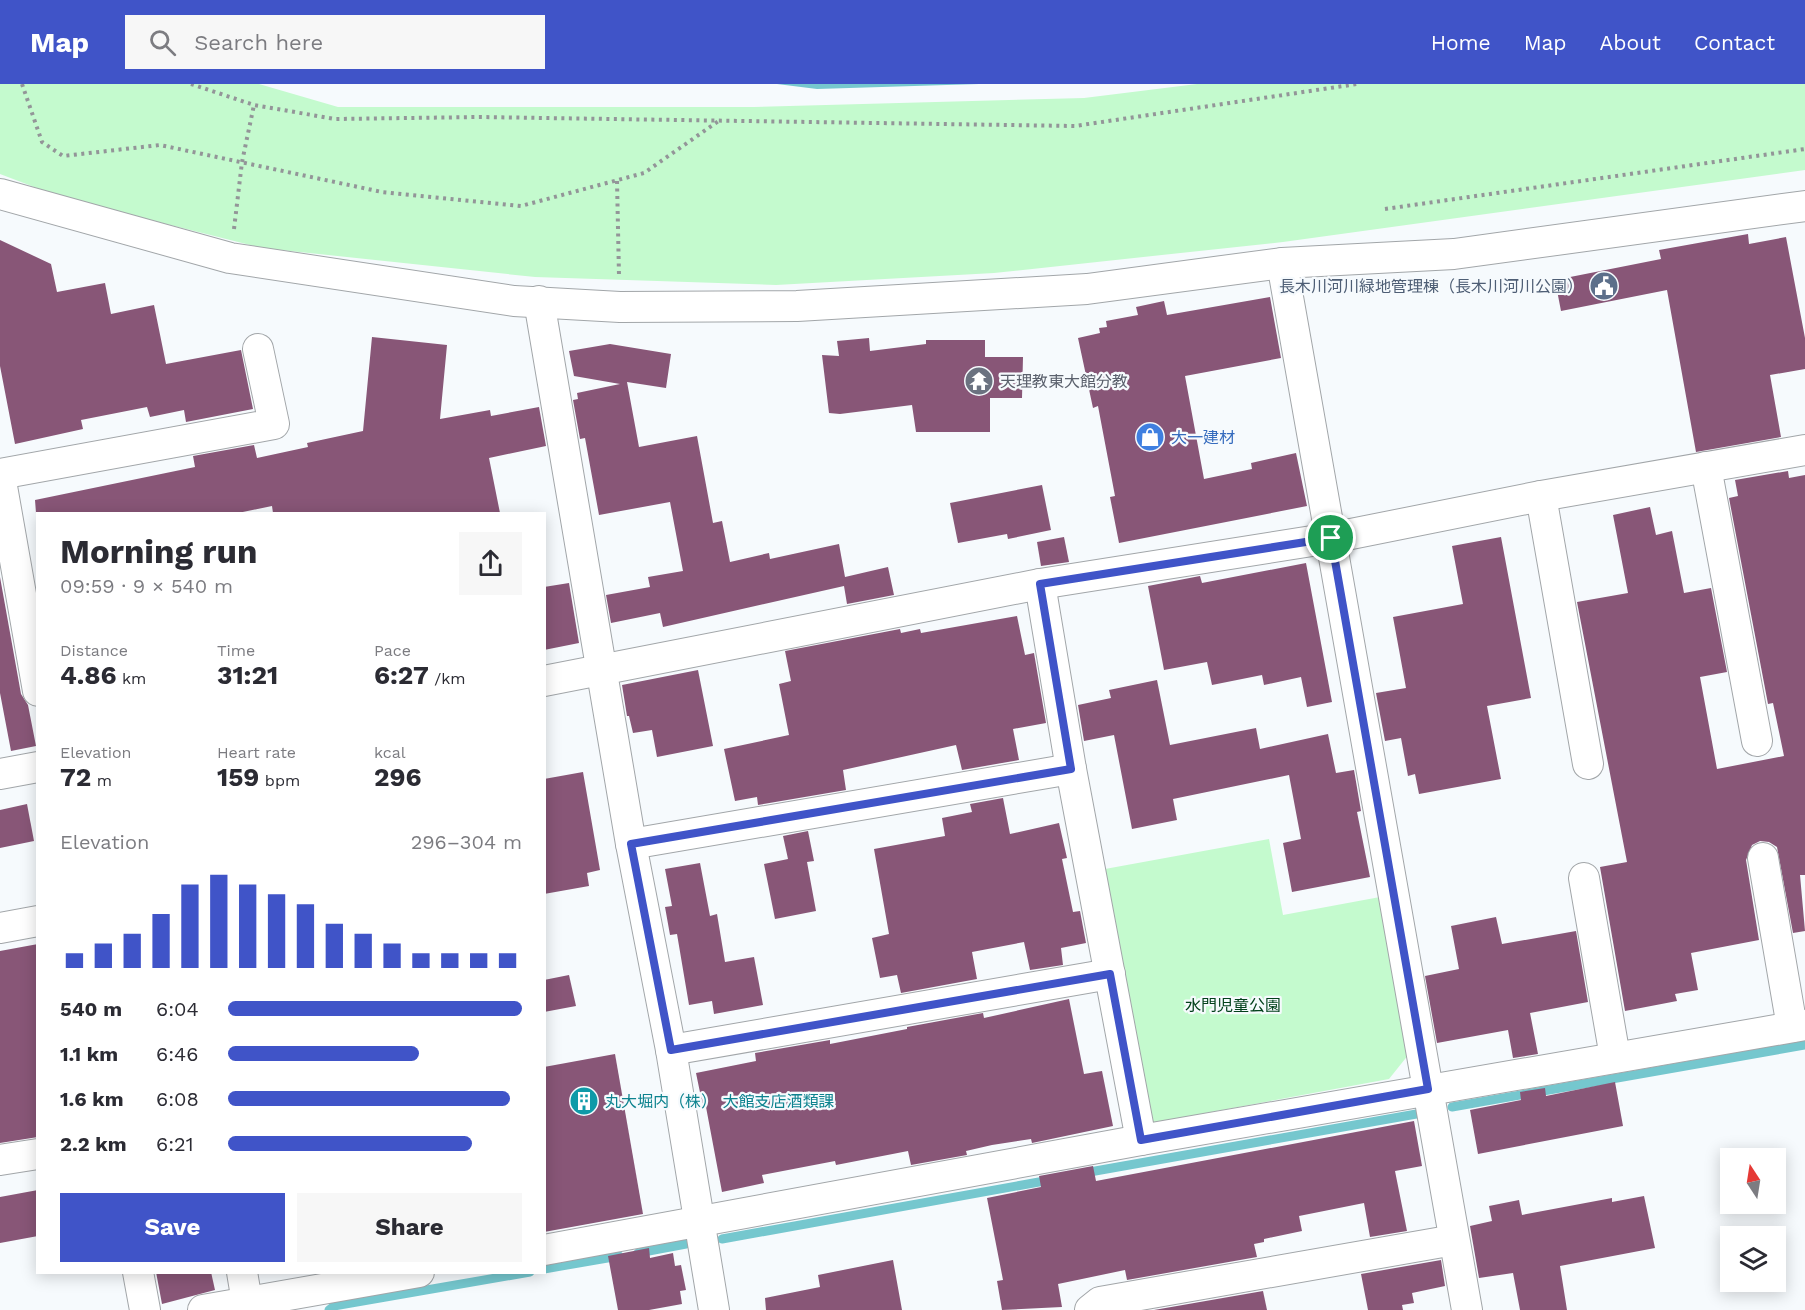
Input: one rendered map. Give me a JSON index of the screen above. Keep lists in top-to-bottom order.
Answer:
{
  "parks": ["水門児童公園"],
  "places": {
    "public building": ["長木川河川緑地管理棟（長木川河川公園）"],
    "temple": ["天理教東大館分教"],
    "shop": ["大一建材"],
    "building": ["丸大堀内（株） 大館支店酒類課"]
  },
  "north": "top",
  "page": {
    "header": "Map",
    "search": "Search here",
    "nav": [
      "Home",
      "Map",
      "About",
      "Contact"
    ],
    "heading": ["Morning run", "09:59 · 9 × 540 m"],
    "stats": [
      ["Distance", "4.86 km"],
      ["Time", "31:21"],
      ["Pace", "6:27 /km"],
      ["Elevation", "72 m"],
      ["Heart rate", "159 bpm"],
      ["kcal", "296"]
    ],
    "chart": ["Elevation", "296–304 m"],
    "list": [
      {
        "name": "540 m",
        "note": "6:04"
      },
      {
        "name": "1.1 km",
        "note": "6:46"
      },
      {
        "name": "1.6 km",
        "note": "6:08"
      },
      {
        "name": "2.2 km",
        "note": "6:21"
      }
    ],
    "buttons": ["Save", "Share"]
  }
}
